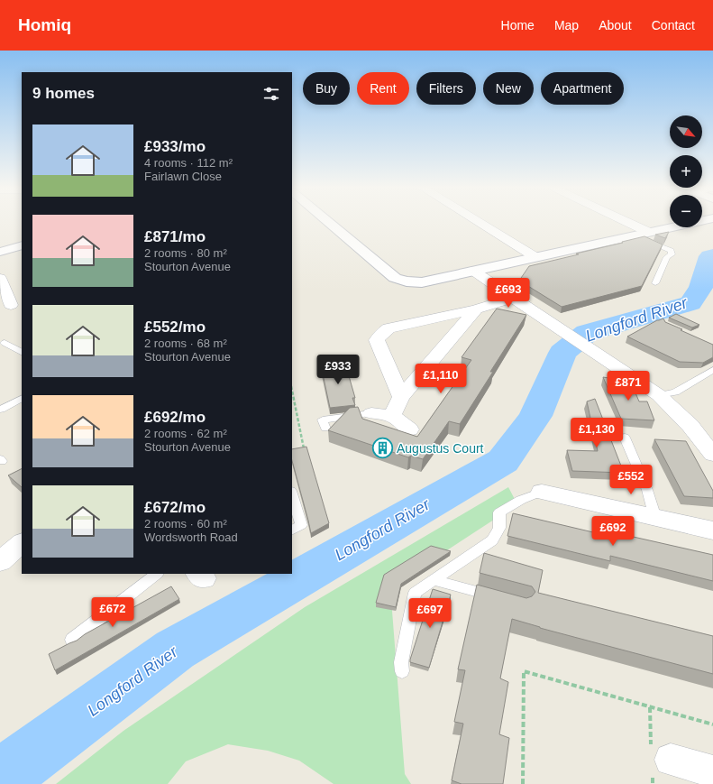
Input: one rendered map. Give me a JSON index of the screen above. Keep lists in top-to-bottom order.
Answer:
{
  "water": ["Longford River"],
  "places": {
    "building": ["Augustus Court"]
  },
  "north": "bottom right",
  "page": {
    "header": "Homiq",
    "nav": [
      "Home",
      "Map",
      "About",
      "Contact"
    ],
    "chip": [
      "Buy",
      "Rent",
      "Filters",
      "New",
      "Apartment"
    ],
    "heading": "9 homes",
    "map_buttons": ["+", "−"],
    "list": [
      {
        "name": "£933/mo",
        "note": "4 rooms · 112 m² · Fairlawn Close"
      },
      {
        "name": "£871/mo",
        "note": "2 rooms · 80 m² · Stourton Avenue"
      },
      {
        "name": "£552/mo",
        "note": "2 rooms · 68 m² · Stourton Avenue"
      },
      {
        "name": "£692/mo",
        "note": "2 rooms · 62 m² · Stourton Avenue"
      },
      {
        "name": "£672/mo",
        "note": "2 rooms · 60 m² · Wordsworth Road"
      }
    ],
    "price": [
      "£693",
      "£933",
      "£1,110",
      "£871",
      "£1,130",
      "£552",
      "£692",
      "£672",
      "£697"
    ]
  }
}
